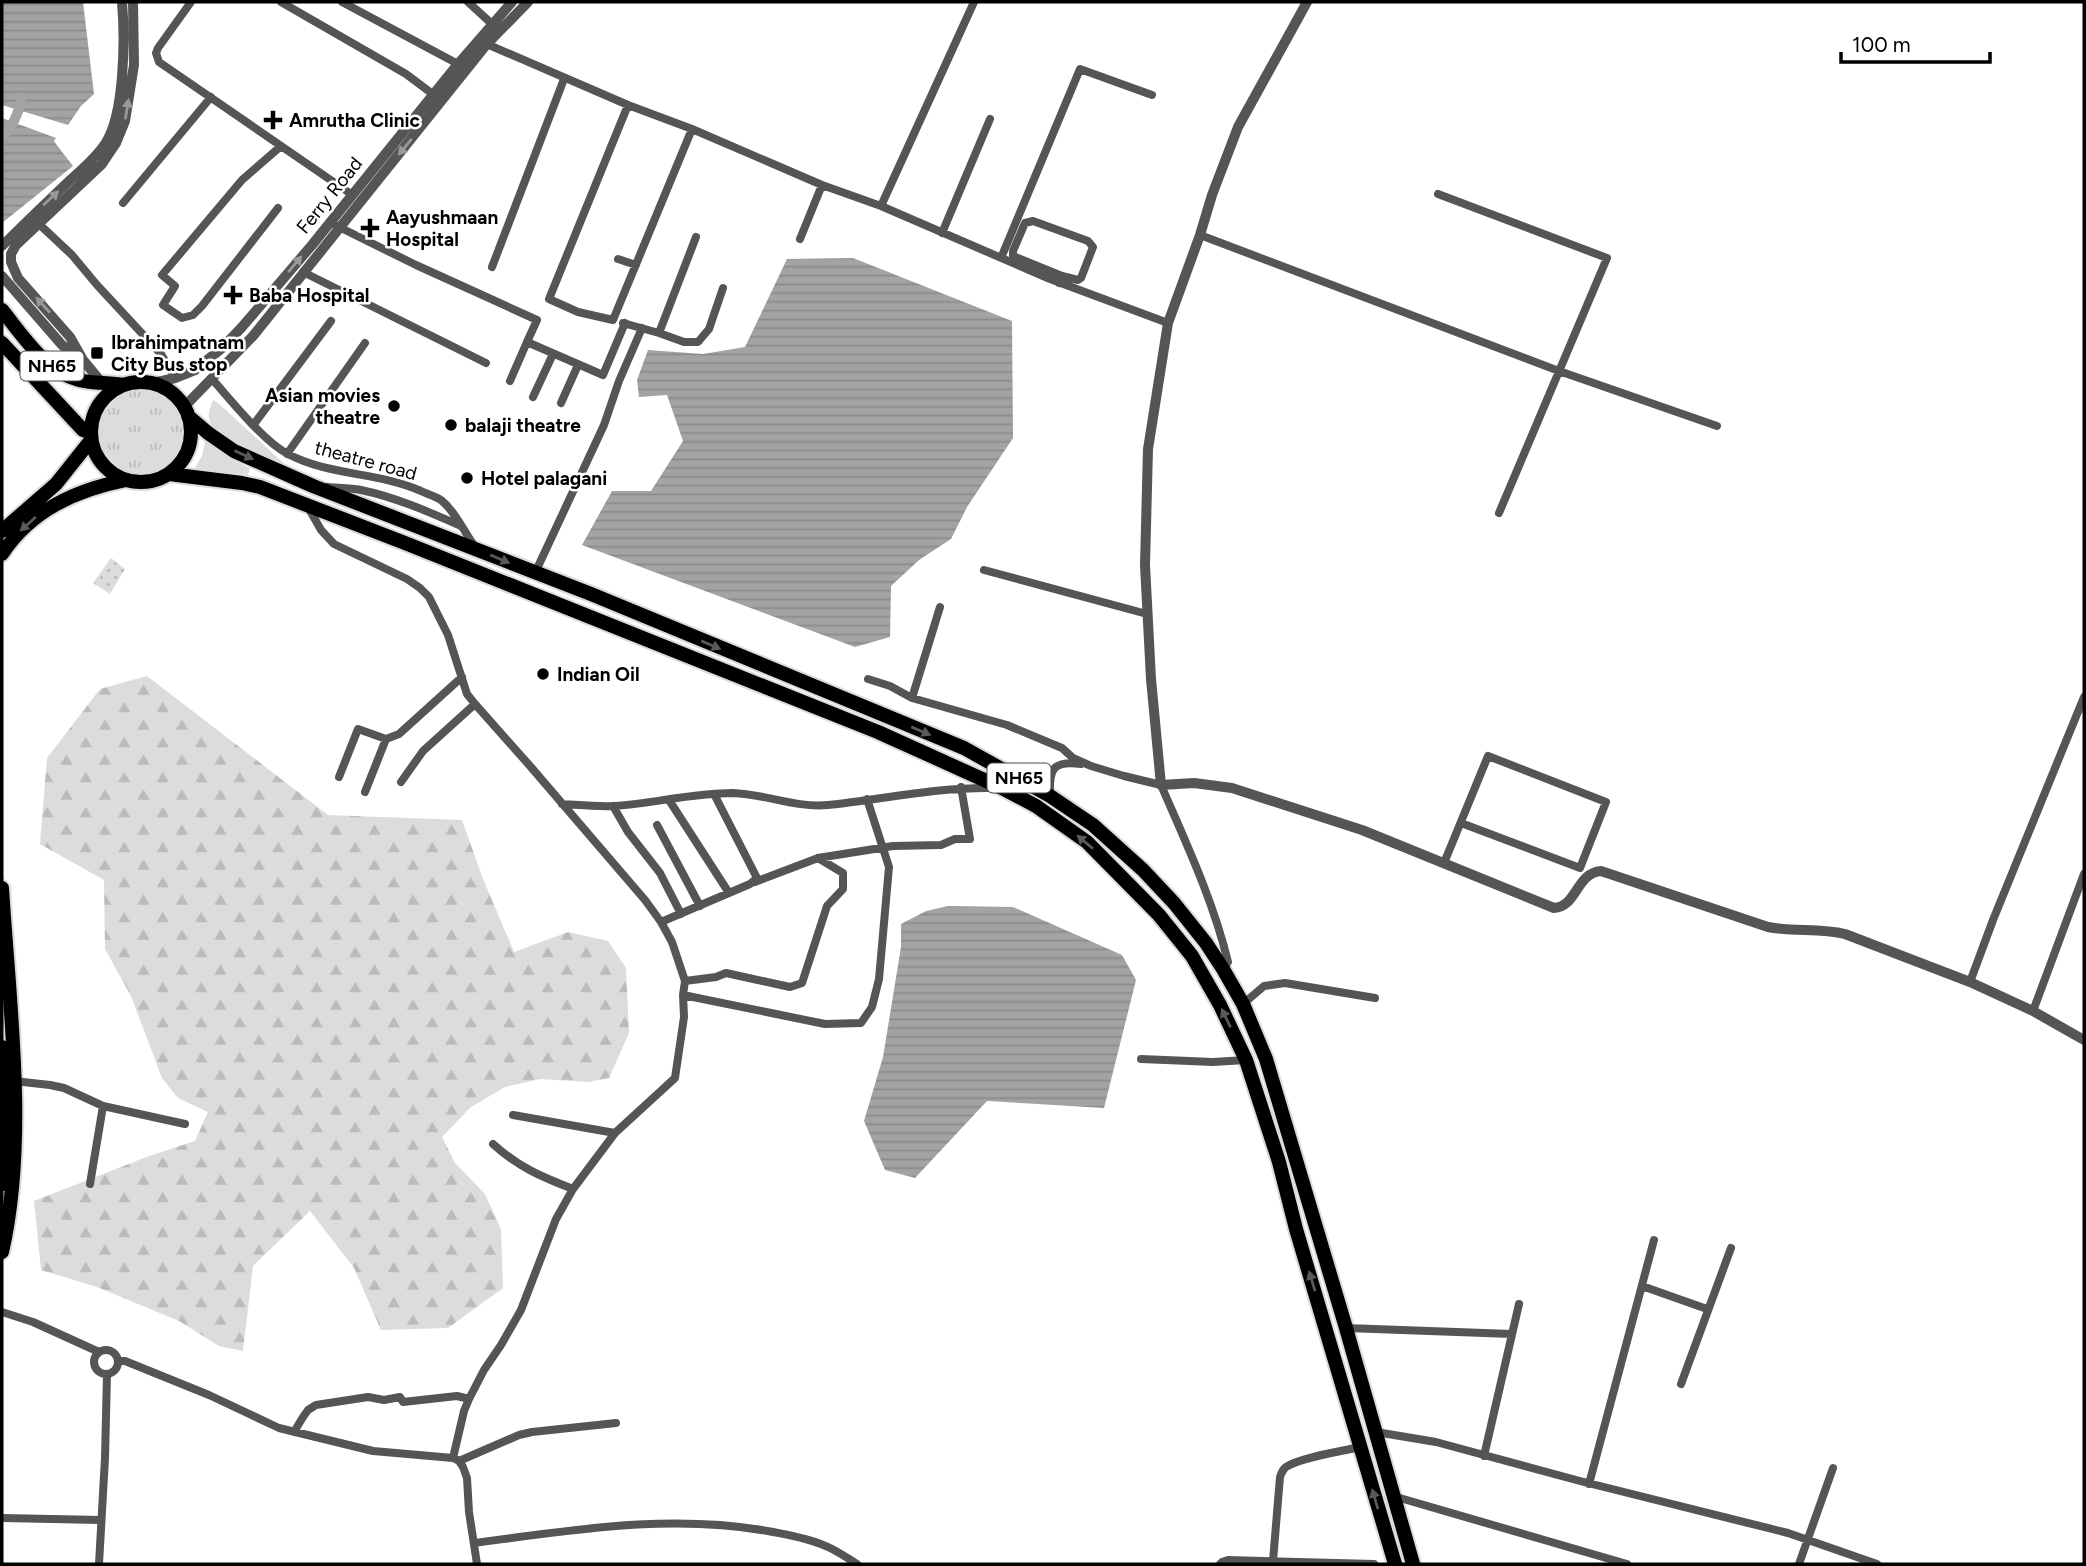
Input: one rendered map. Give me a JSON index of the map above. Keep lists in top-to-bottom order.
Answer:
{
  "streets": {
    "highway": ["NH65"],
    "street": ["Ferry Road", "theatre road"]
  },
  "crossings": [
    ["Ferry Road", "NH65"],
    ["Ferry Road", "theatre road"],
    ["NH65", "theatre road"]
  ],
  "places": {
    "health": ["Amrutha Clinic", "Aayushmaan Hospital", "Baba Hospital"],
    "transit": ["Ibrahimpatnam City Bus stop"],
    "other": [
      "Asian movies theatre",
      "balaji theatre",
      "Hotel palagani",
      "Indian Oil"
    ]
  },
  "scale_bar": "100 m"
}
